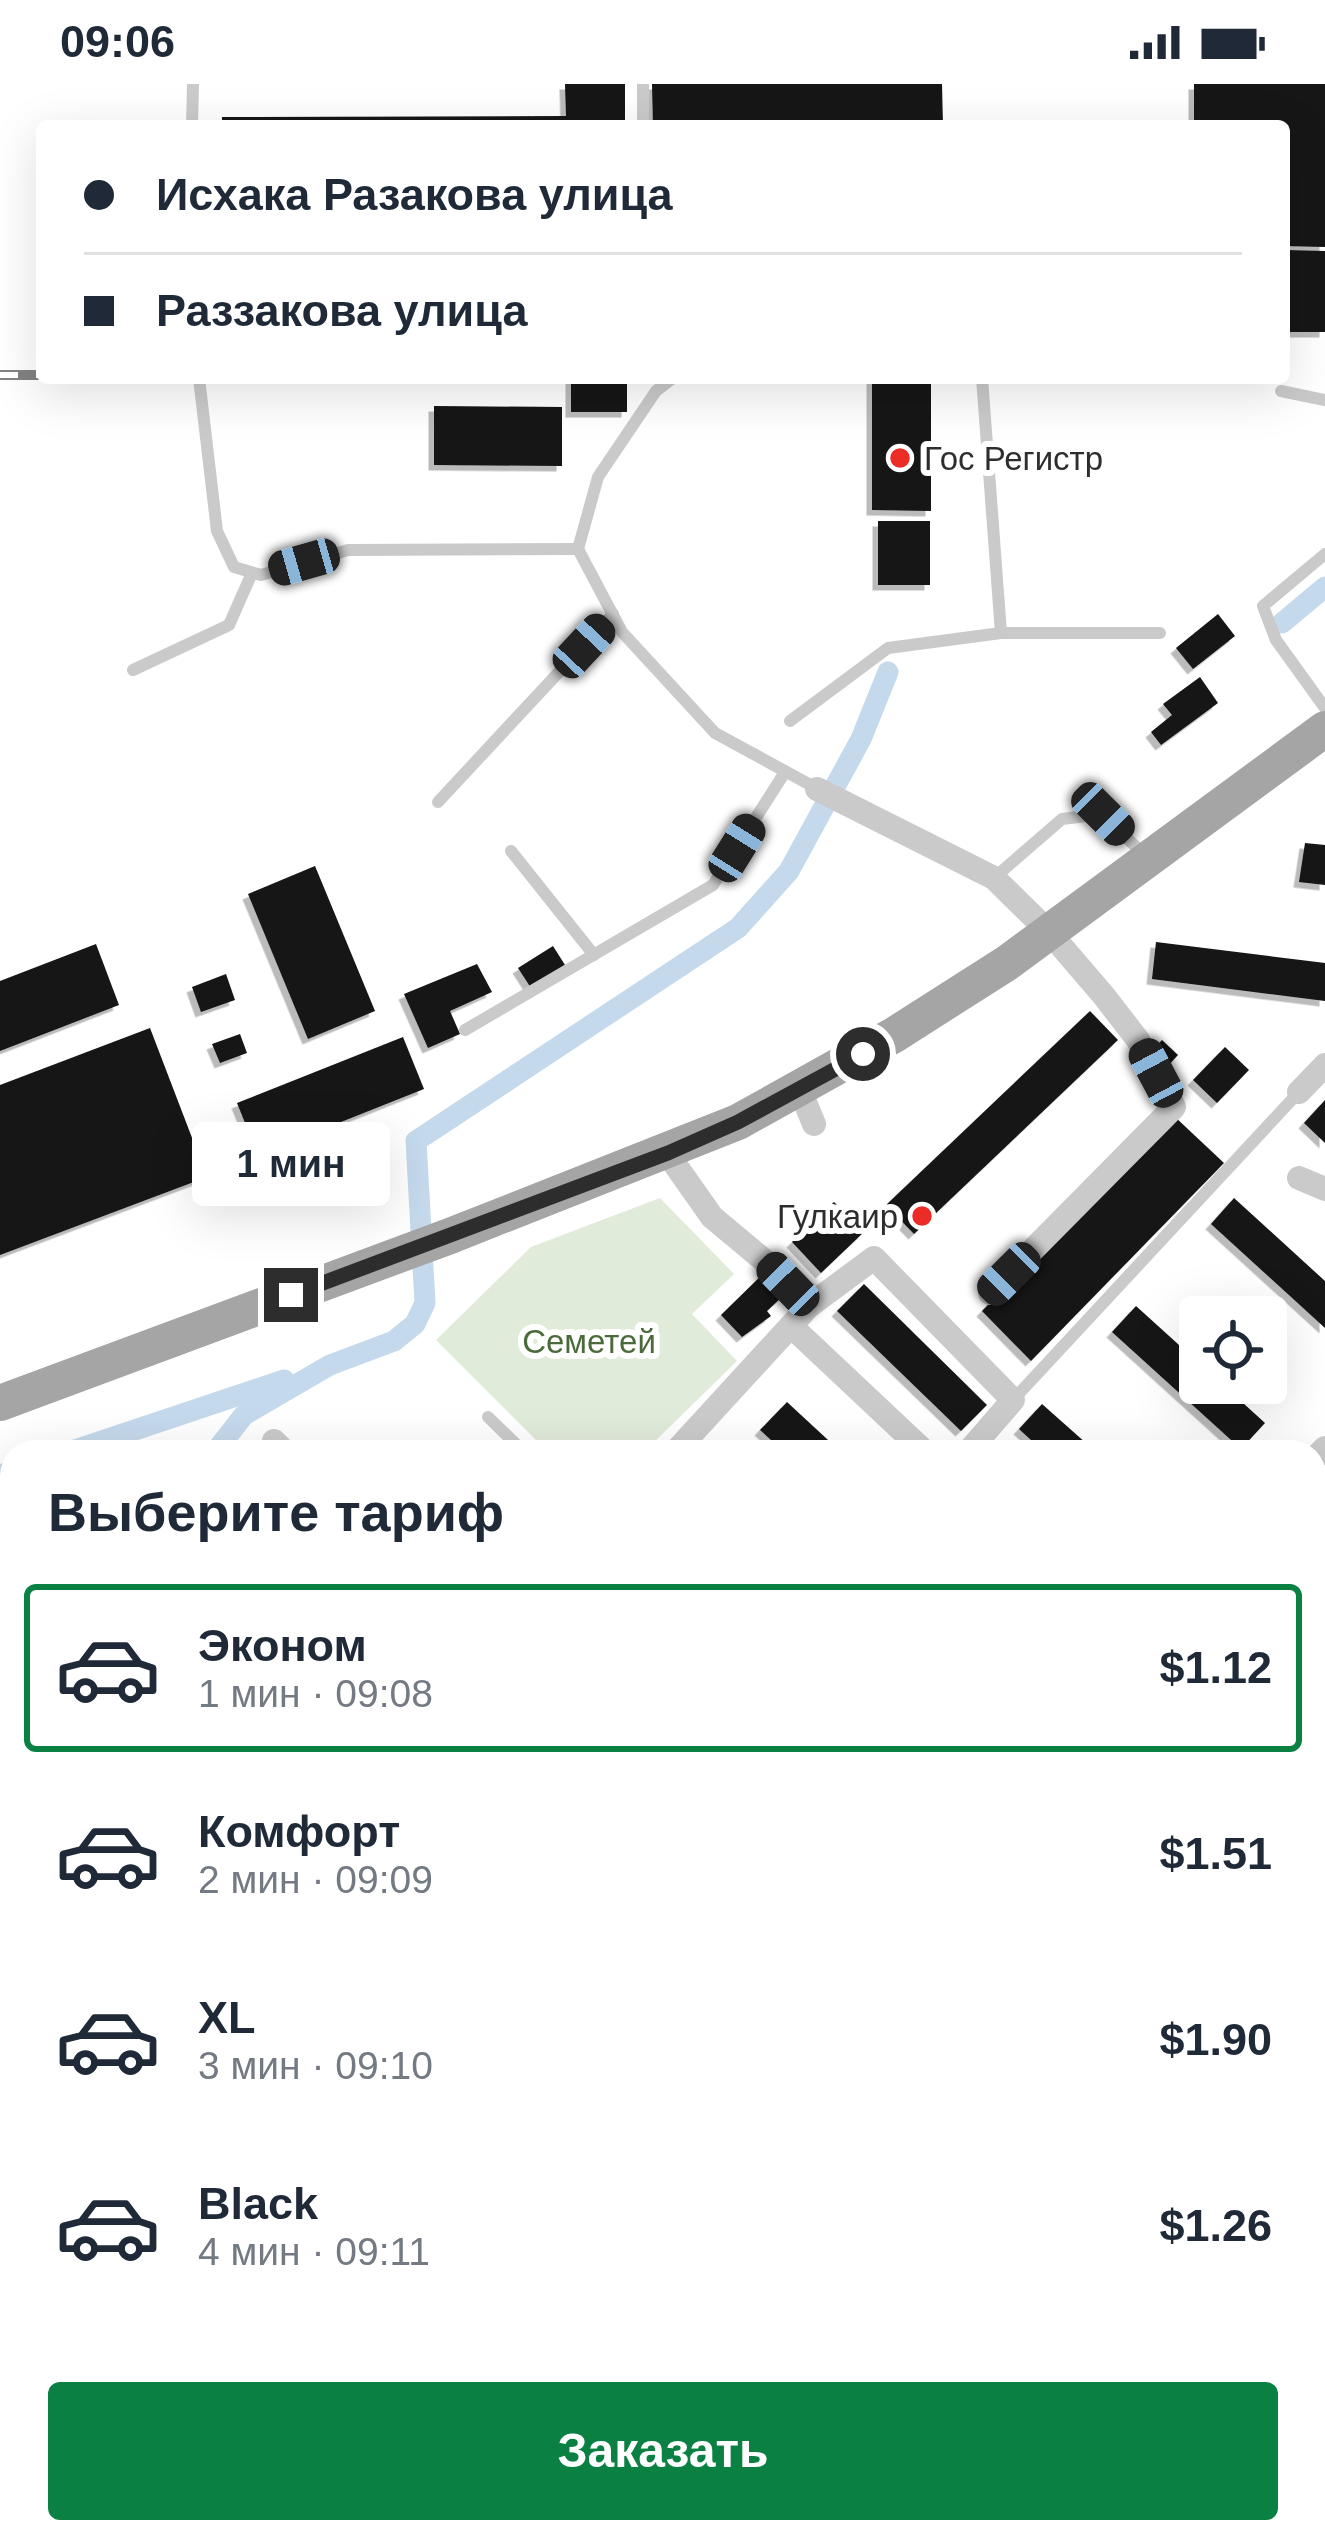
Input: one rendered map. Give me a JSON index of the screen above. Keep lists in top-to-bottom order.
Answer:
{
  "parks": ["Семетей"],
  "places": ["Гос Регистр", "Гулкаир"],
  "page": {
    "status": "09:06",
    "banner": ["Исхака Разакова улица", "Раззакова улица"],
    "bubble": "1 мин",
    "heading": "Выберите тариф",
    "list": [
      {
        "name": "Эконом",
        "note": "1 мин · 09:08",
        "value": "$1.12"
      },
      {
        "name": "Комфорт",
        "note": "2 мин · 09:09",
        "value": "$1.51"
      },
      {
        "name": "XL",
        "note": "3 мин · 09:10",
        "value": "$1.90"
      },
      {
        "name": "Black",
        "note": "4 мин · 09:11",
        "value": "$1.26"
      }
    ],
    "buttons": "Заказать"
  }
}
